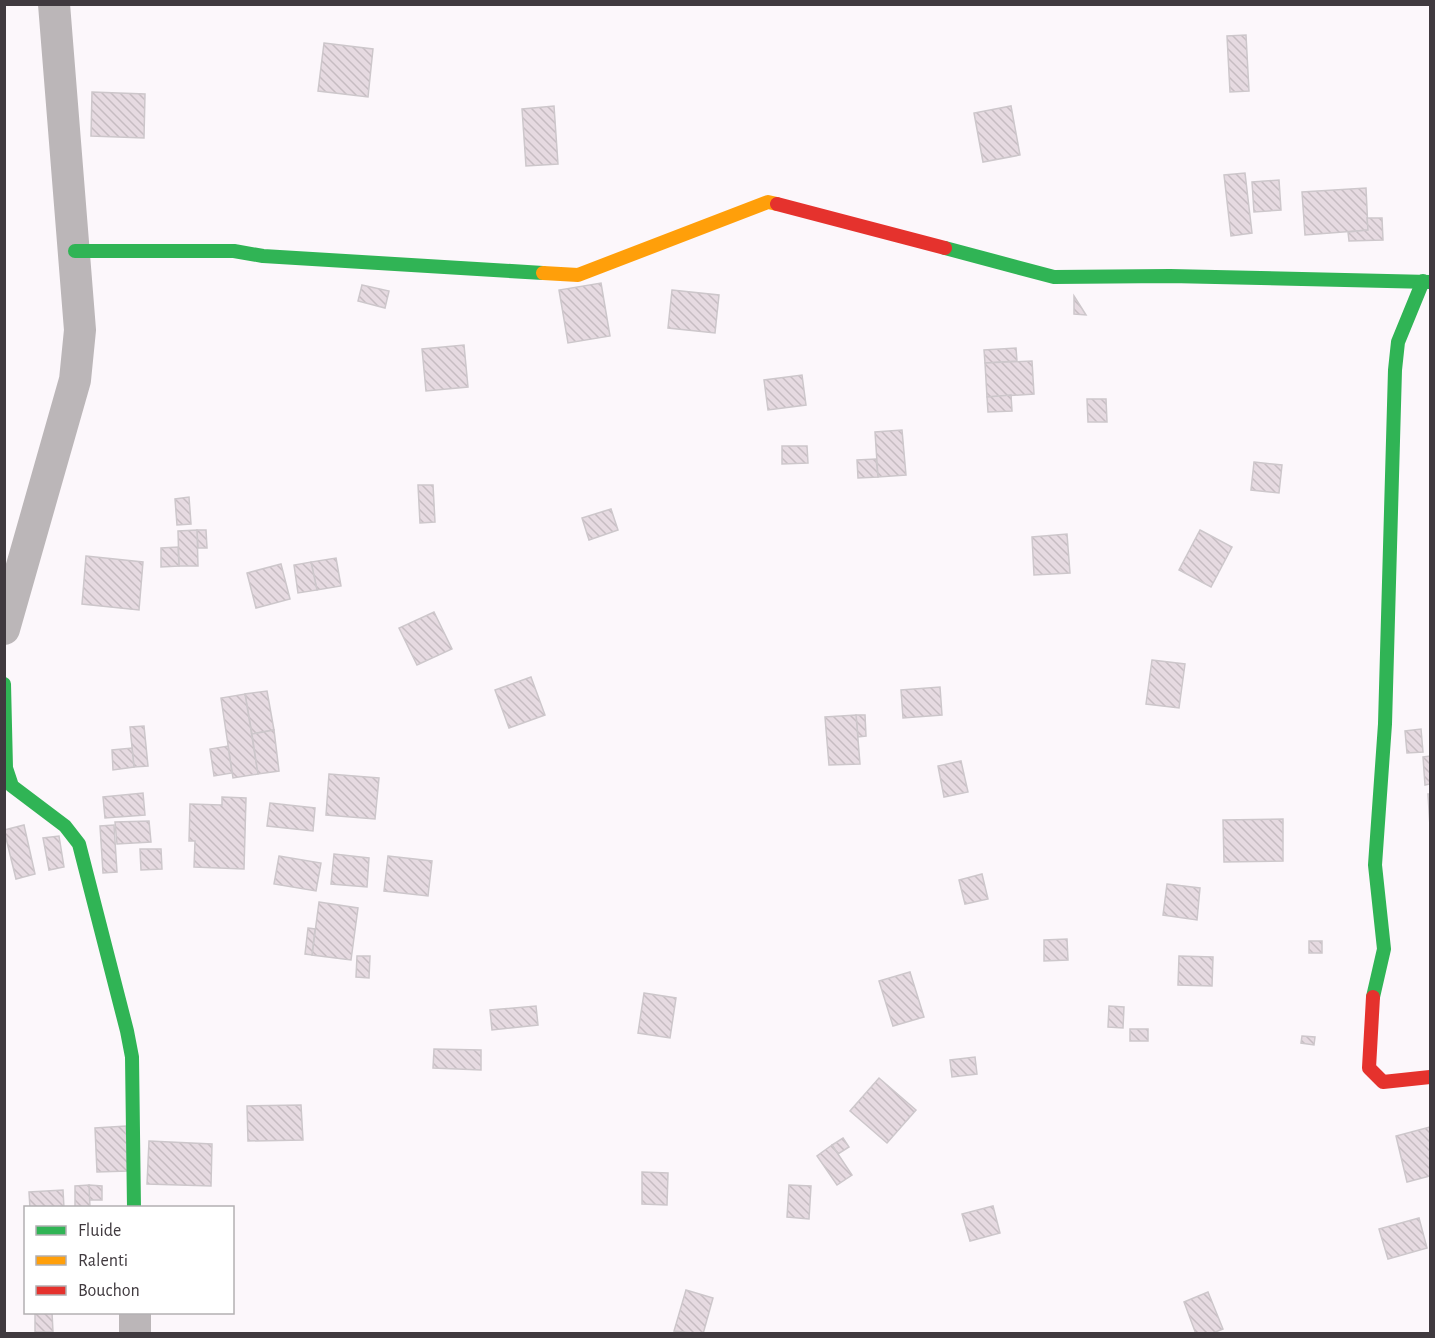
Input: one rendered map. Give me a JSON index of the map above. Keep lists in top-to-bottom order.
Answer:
{
  "legend": ["Fluide", "Ralenti", "Bouchon"]
}
